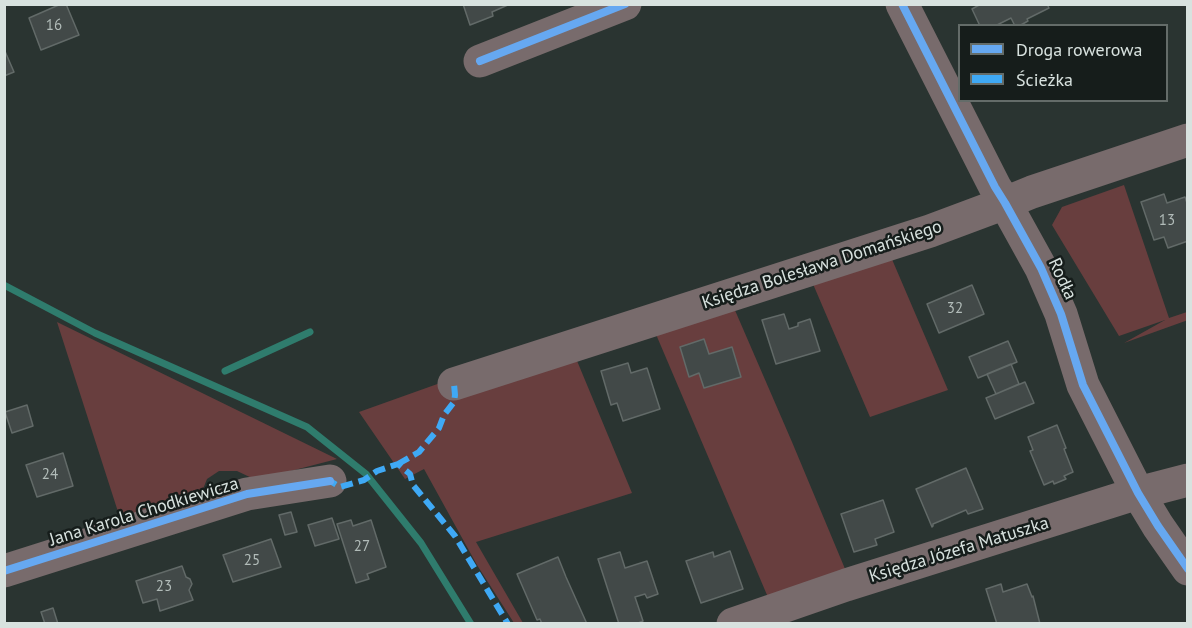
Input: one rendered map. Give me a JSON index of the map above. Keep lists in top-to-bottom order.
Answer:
{
  "streets": {
    "street": [
      "Księdza Bolesława Domańskiego",
      "Rodła",
      "Jana Karola Chodkiewicza",
      "Księdza Józefa Matuszka"
    ]
  },
  "crossings": [
    ["Księdza Bolesława Domańskiego", "Rodła"],
    ["Rodła", "Księdza Józefa Matuszka"]
  ],
  "house_numbers": [
    "16",
    "13",
    "32",
    "24",
    "27",
    "25",
    "23"
  ],
  "legend": ["Droga rowerowa", "Ścieżka"]
}
